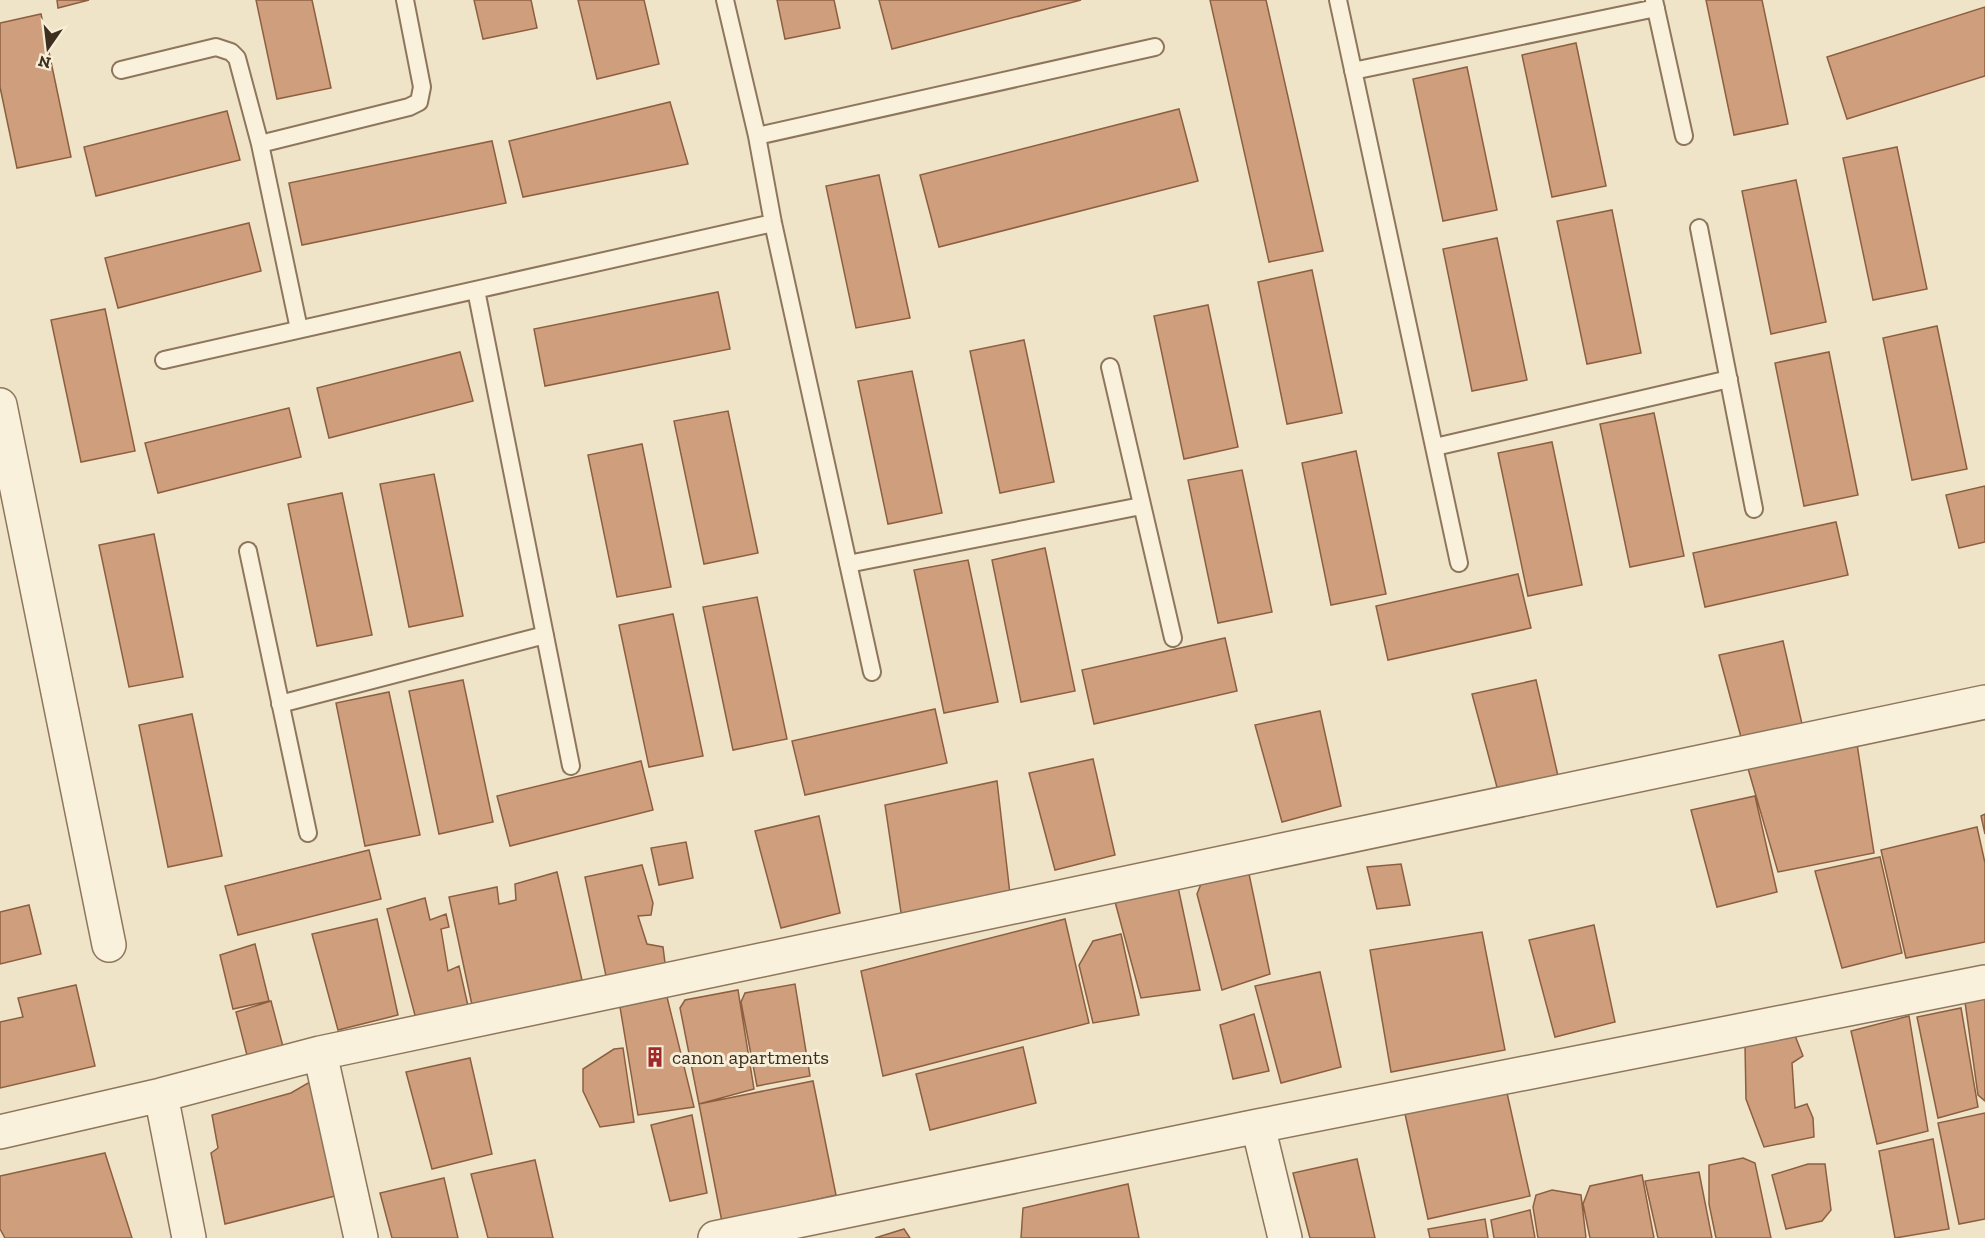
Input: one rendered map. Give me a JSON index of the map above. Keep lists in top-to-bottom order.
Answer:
{
  "places": {
    "building": ["canon apartments"]
  },
  "north": "bottom"
}
